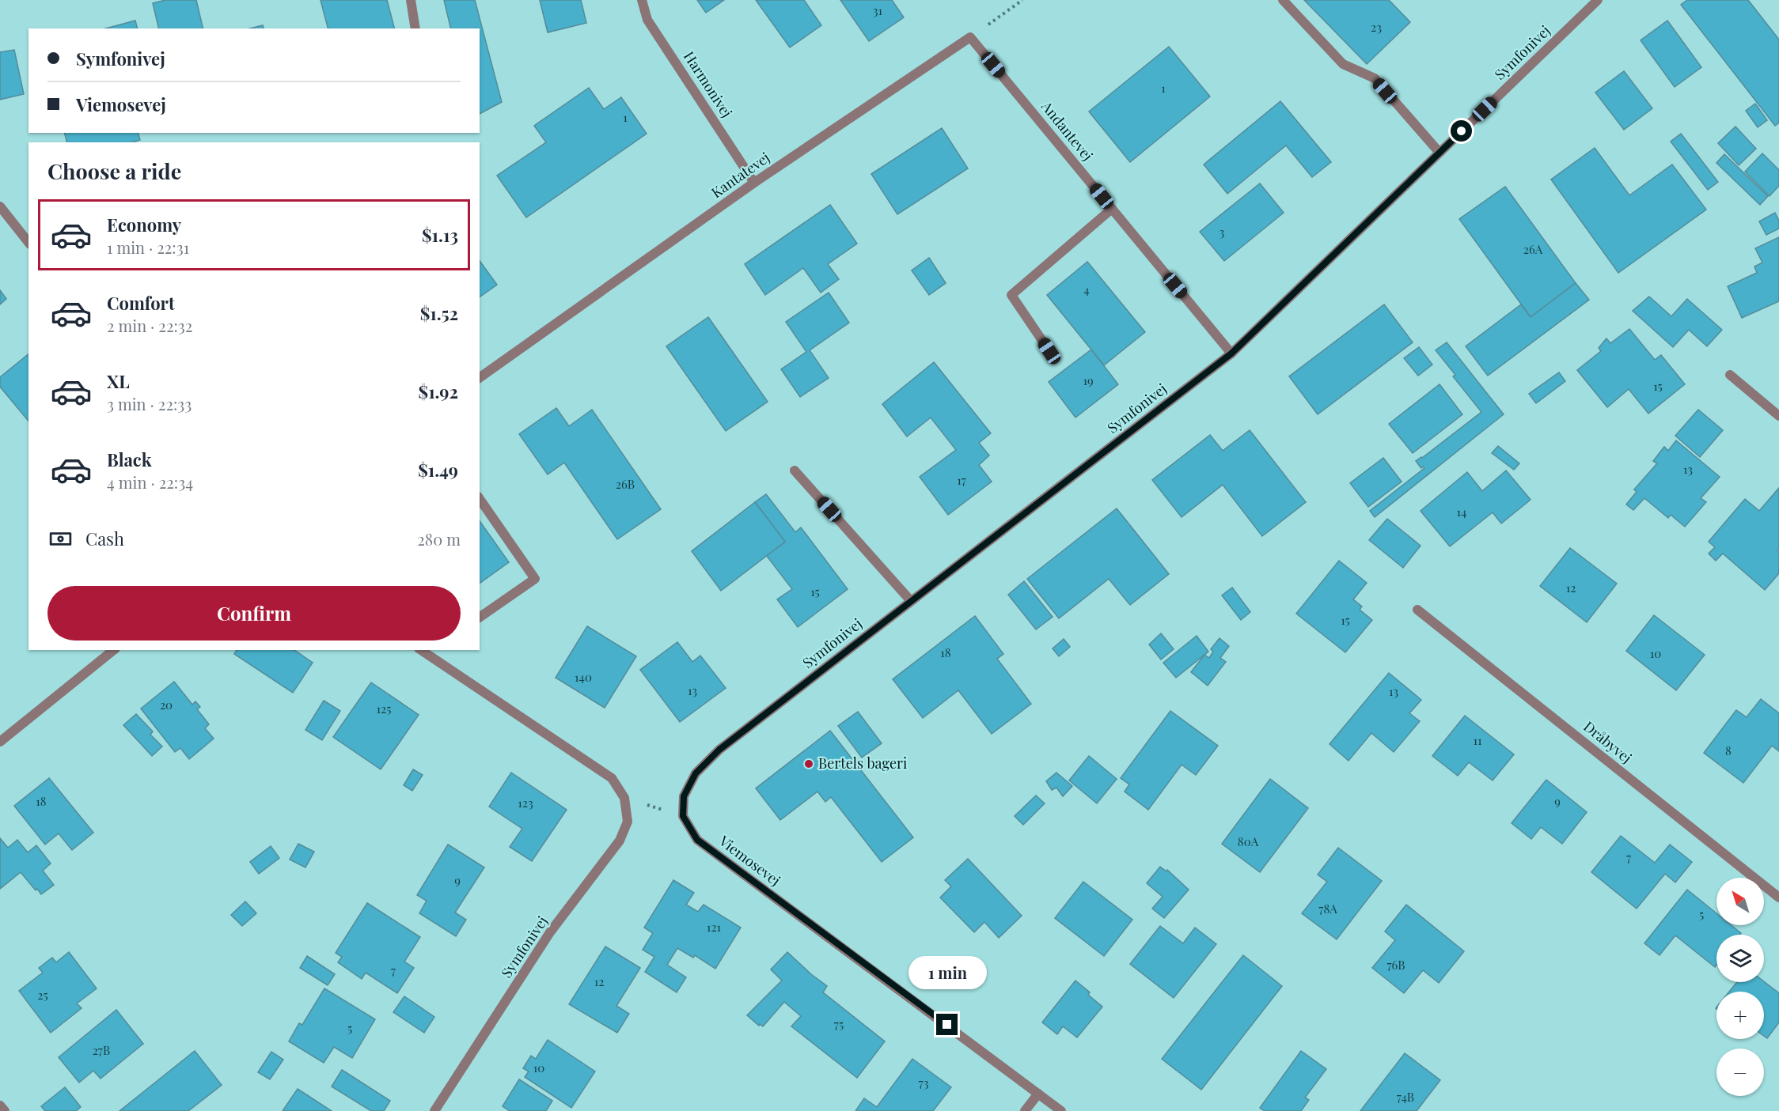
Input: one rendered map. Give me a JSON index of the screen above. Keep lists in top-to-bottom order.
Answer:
{
  "streets": {
    "street": [
      "Symfonivej",
      "Harmonivej",
      "Andantevej",
      "Kantatevej",
      "Dråbyvej",
      "Viemosevej"
    ]
  },
  "crossings": [
    ["Symfonivej", "Andantevej"],
    ["Symfonivej", "Viemosevej"],
    ["Harmonivej", "Kantatevej"],
    ["Andantevej", "Kantatevej"]
  ],
  "places": ["Bertels bageri"],
  "house_numbers": [
    "31",
    "23",
    "1",
    "1",
    "3",
    "26A",
    "4",
    "19",
    "15",
    "13",
    "17",
    "26B",
    "14",
    "12",
    "15",
    "15",
    "18",
    "10",
    "140",
    "13",
    "13",
    "20",
    "125",
    "11",
    "8",
    "18",
    "9",
    "123",
    "80A",
    "7",
    "9",
    "78A",
    "5",
    "121",
    "76B",
    "7",
    "12",
    "25",
    "75",
    "5",
    "27B",
    "10",
    "73",
    "74B"
  ],
  "north": "top left",
  "page": {
    "banner": ["Symfonivej", "Viemosevej"],
    "heading": "Choose a ride",
    "list": [
      {
        "name": "Economy",
        "note": "1 min · 22:31",
        "value": "$1.13"
      },
      {
        "name": "Comfort",
        "note": "2 min · 22:32",
        "value": "$1.52"
      },
      {
        "name": "XL",
        "note": "3 min · 22:33",
        "value": "$1.92"
      },
      {
        "name": "Black",
        "note": "4 min · 22:34",
        "value": "$1.49"
      }
    ],
    "pay": ["Cash", "280 m"],
    "buttons": "Confirm",
    "map_buttons": ["+", "−"],
    "bubble": "1 min"
  }
}
